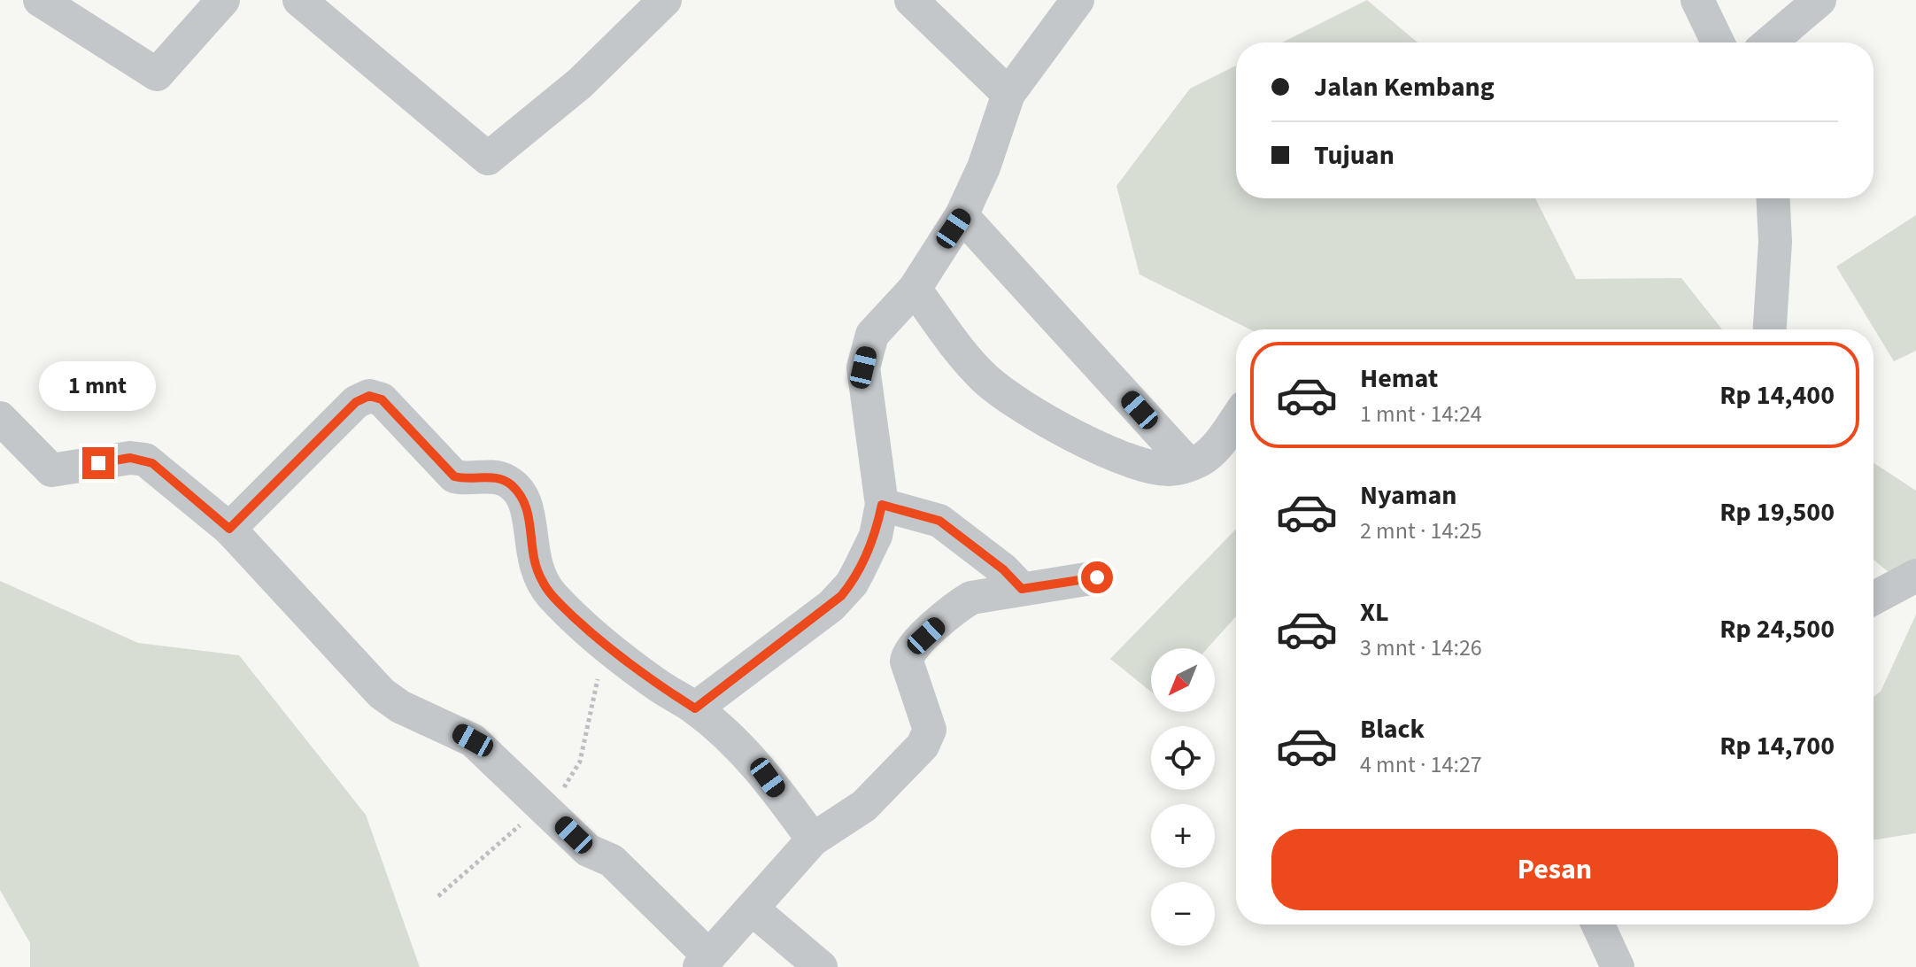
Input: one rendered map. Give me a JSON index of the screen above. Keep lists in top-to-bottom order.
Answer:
{
  "north": "bottom left",
  "page": {
    "banner": ["Jalan Kembang", "Tujuan"],
    "list": [
      {
        "name": "Hemat",
        "note": "1 mnt · 14:24",
        "value": "Rp 14,400"
      },
      {
        "name": "Nyaman",
        "note": "2 mnt · 14:25",
        "value": "Rp 19,500"
      },
      {
        "name": "XL",
        "note": "3 mnt · 14:26",
        "value": "Rp 24,500"
      },
      {
        "name": "Black",
        "note": "4 mnt · 14:27",
        "value": "Rp 14,700"
      }
    ],
    "bubble": "1 mnt",
    "map_buttons": ["+", "−"],
    "buttons": "Pesan"
  }
}
